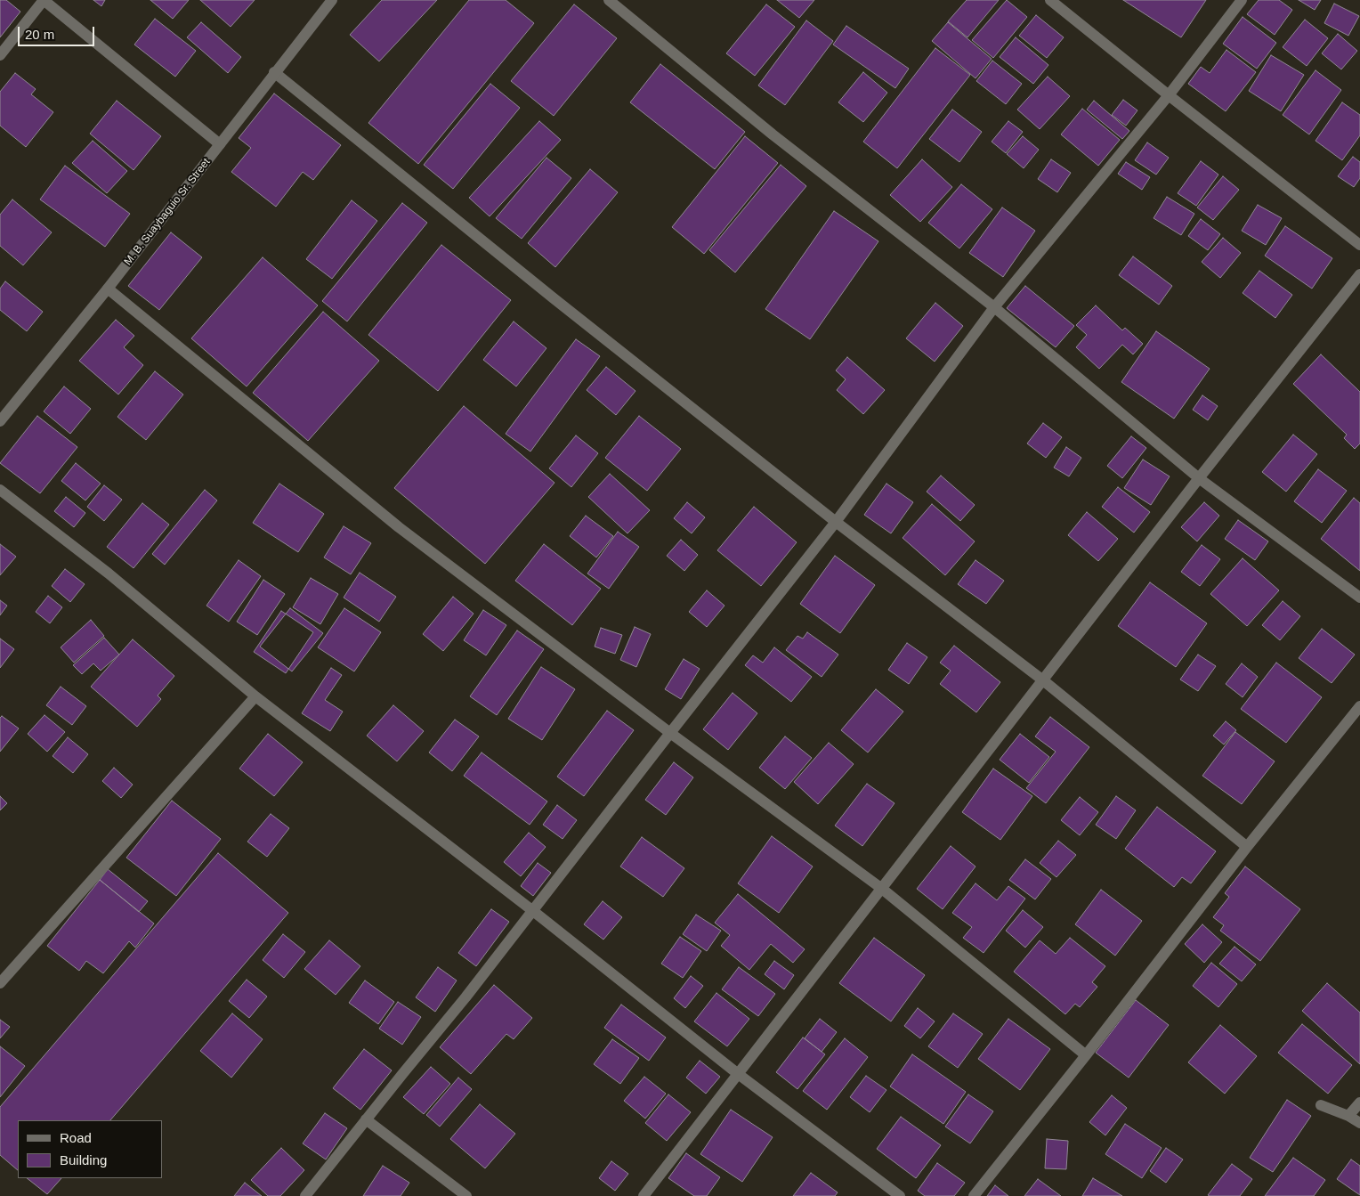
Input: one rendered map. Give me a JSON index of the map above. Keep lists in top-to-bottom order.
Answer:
{
  "streets": {
    "street": ["M. B. Suaybaguio Sr. Street"]
  },
  "legend": ["Road", "Building"],
  "scale_bar": "20 m"
}
